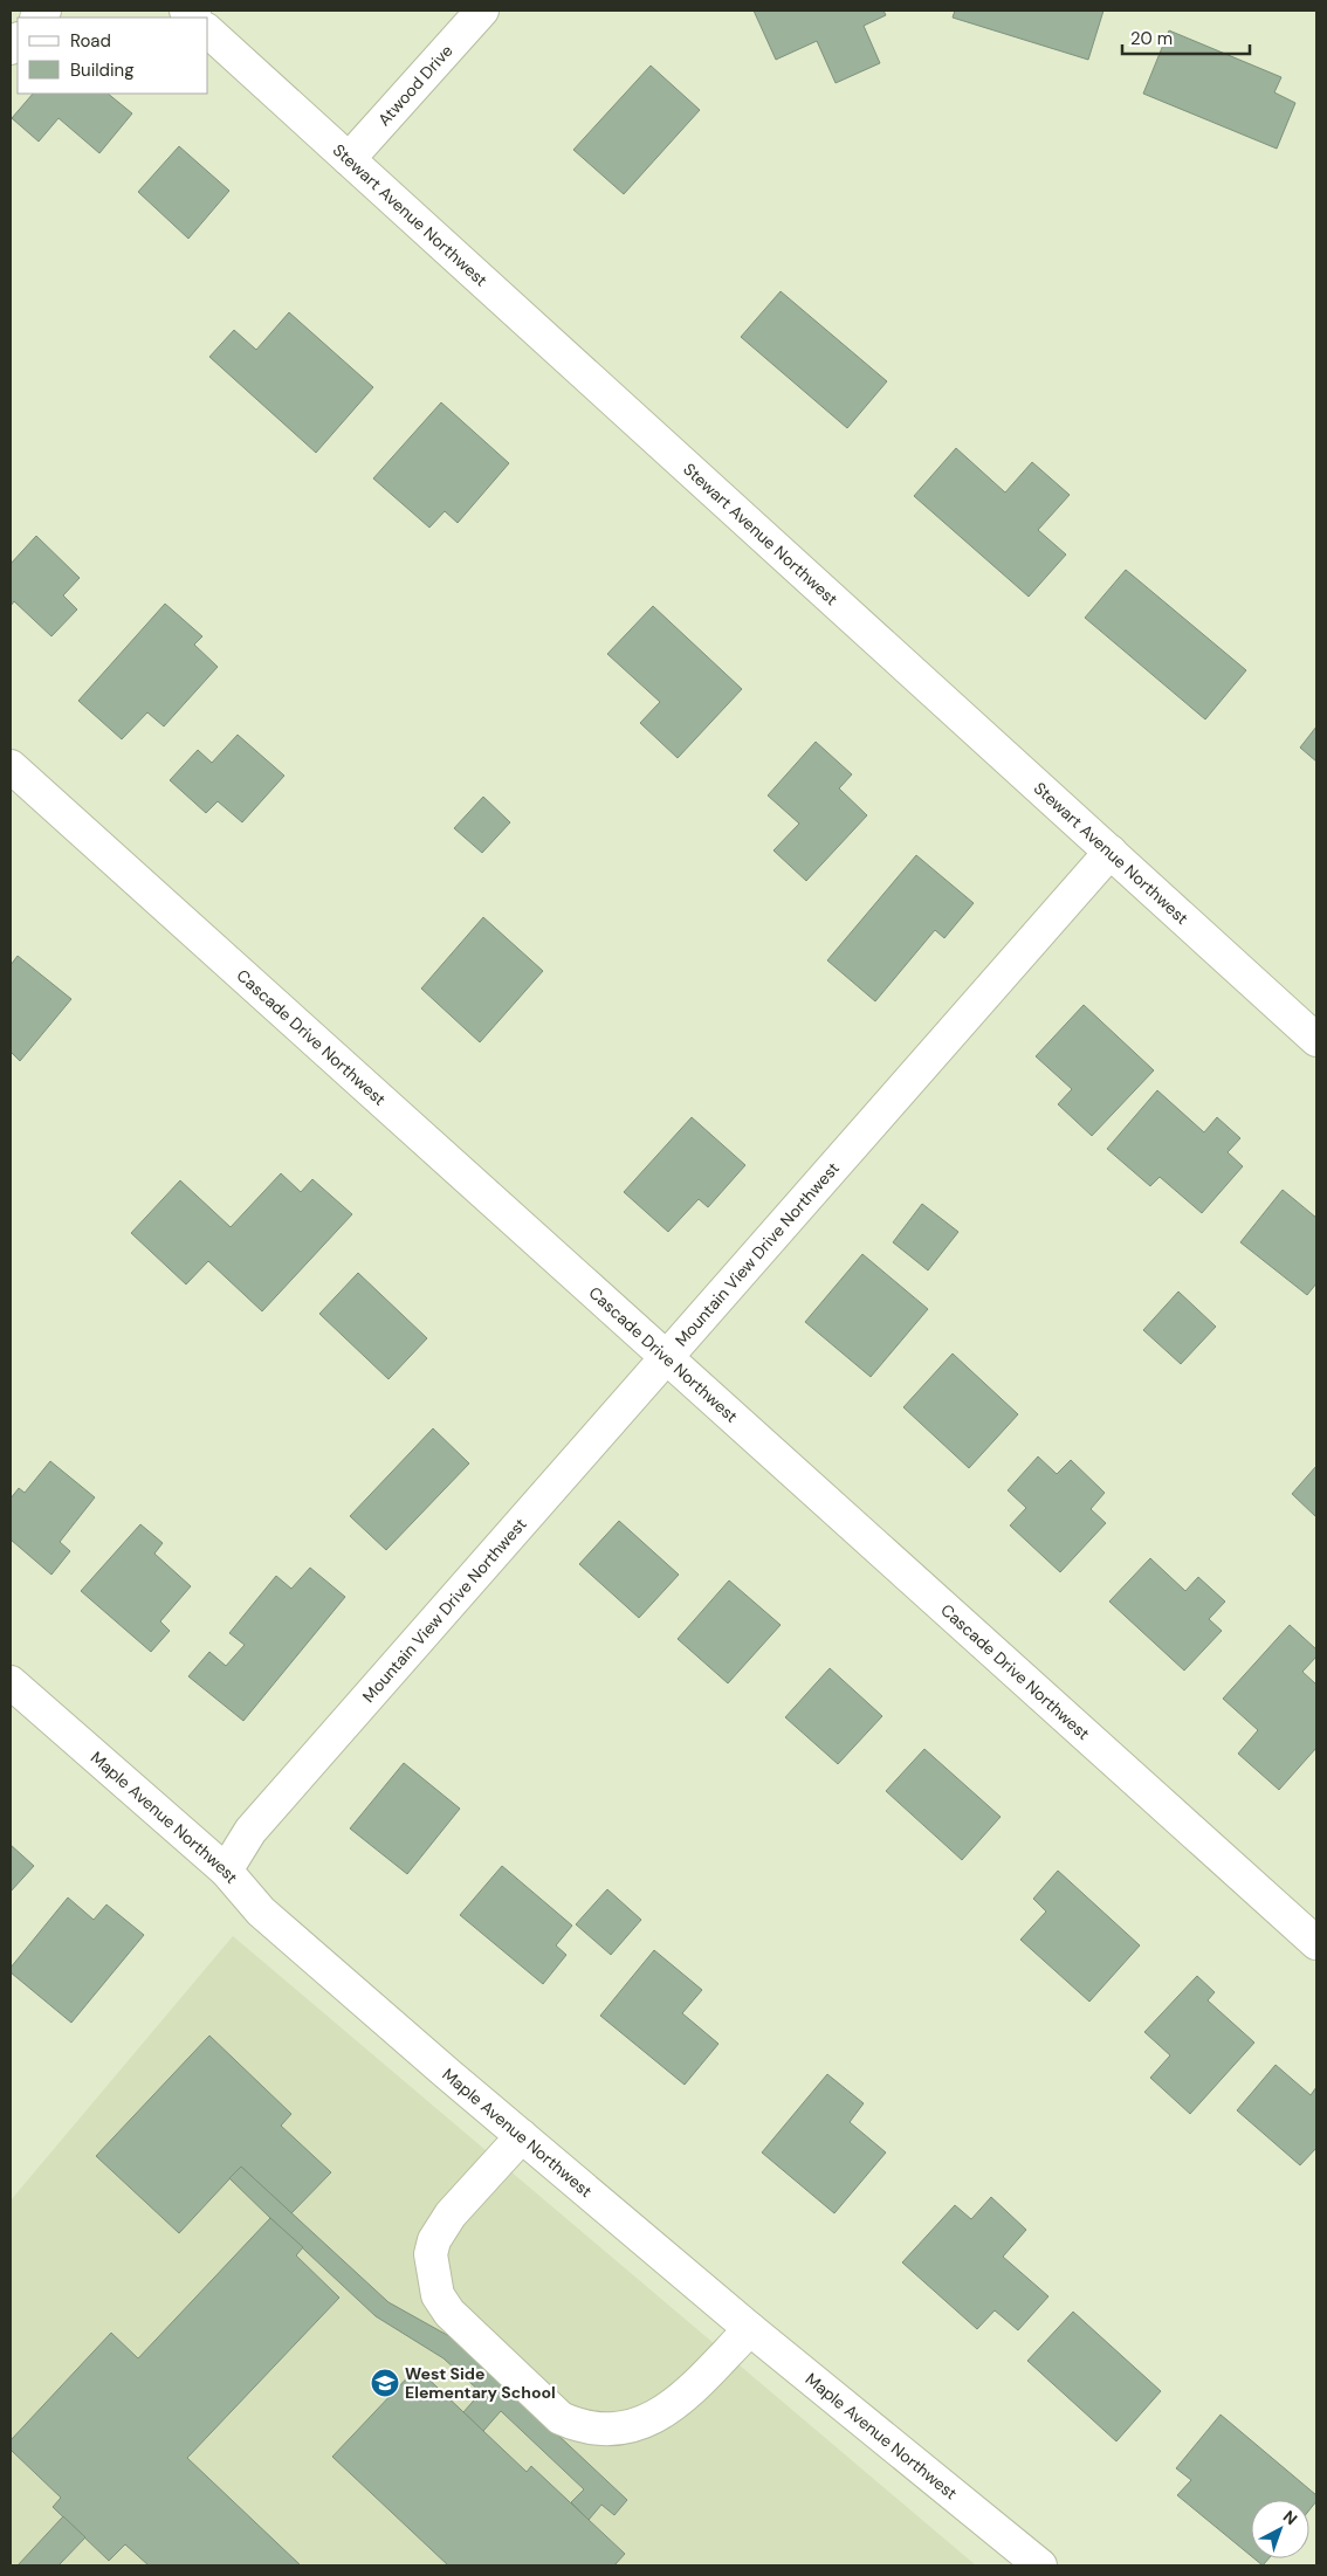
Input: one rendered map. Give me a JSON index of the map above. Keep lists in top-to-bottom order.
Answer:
{
  "streets": {
    "street": [
      "Atwood Drive",
      "Stewart Avenue Northwest",
      "Cascade Drive Northwest",
      "Mountain View Drive Northwest",
      "Maple Avenue Northwest"
    ]
  },
  "crossings": [
    ["Atwood Drive", "Stewart Avenue Northwest"],
    ["Stewart Avenue Northwest", "Mountain View Drive Northwest"],
    ["Cascade Drive Northwest", "Mountain View Drive Northwest"],
    ["Mountain View Drive Northwest", "Maple Avenue Northwest"]
  ],
  "places": {
    "school or university": ["West Side Elementary School"]
  },
  "legend": ["Road", "Building"],
  "scale_bar": "20 m",
  "north": "top right"
}
